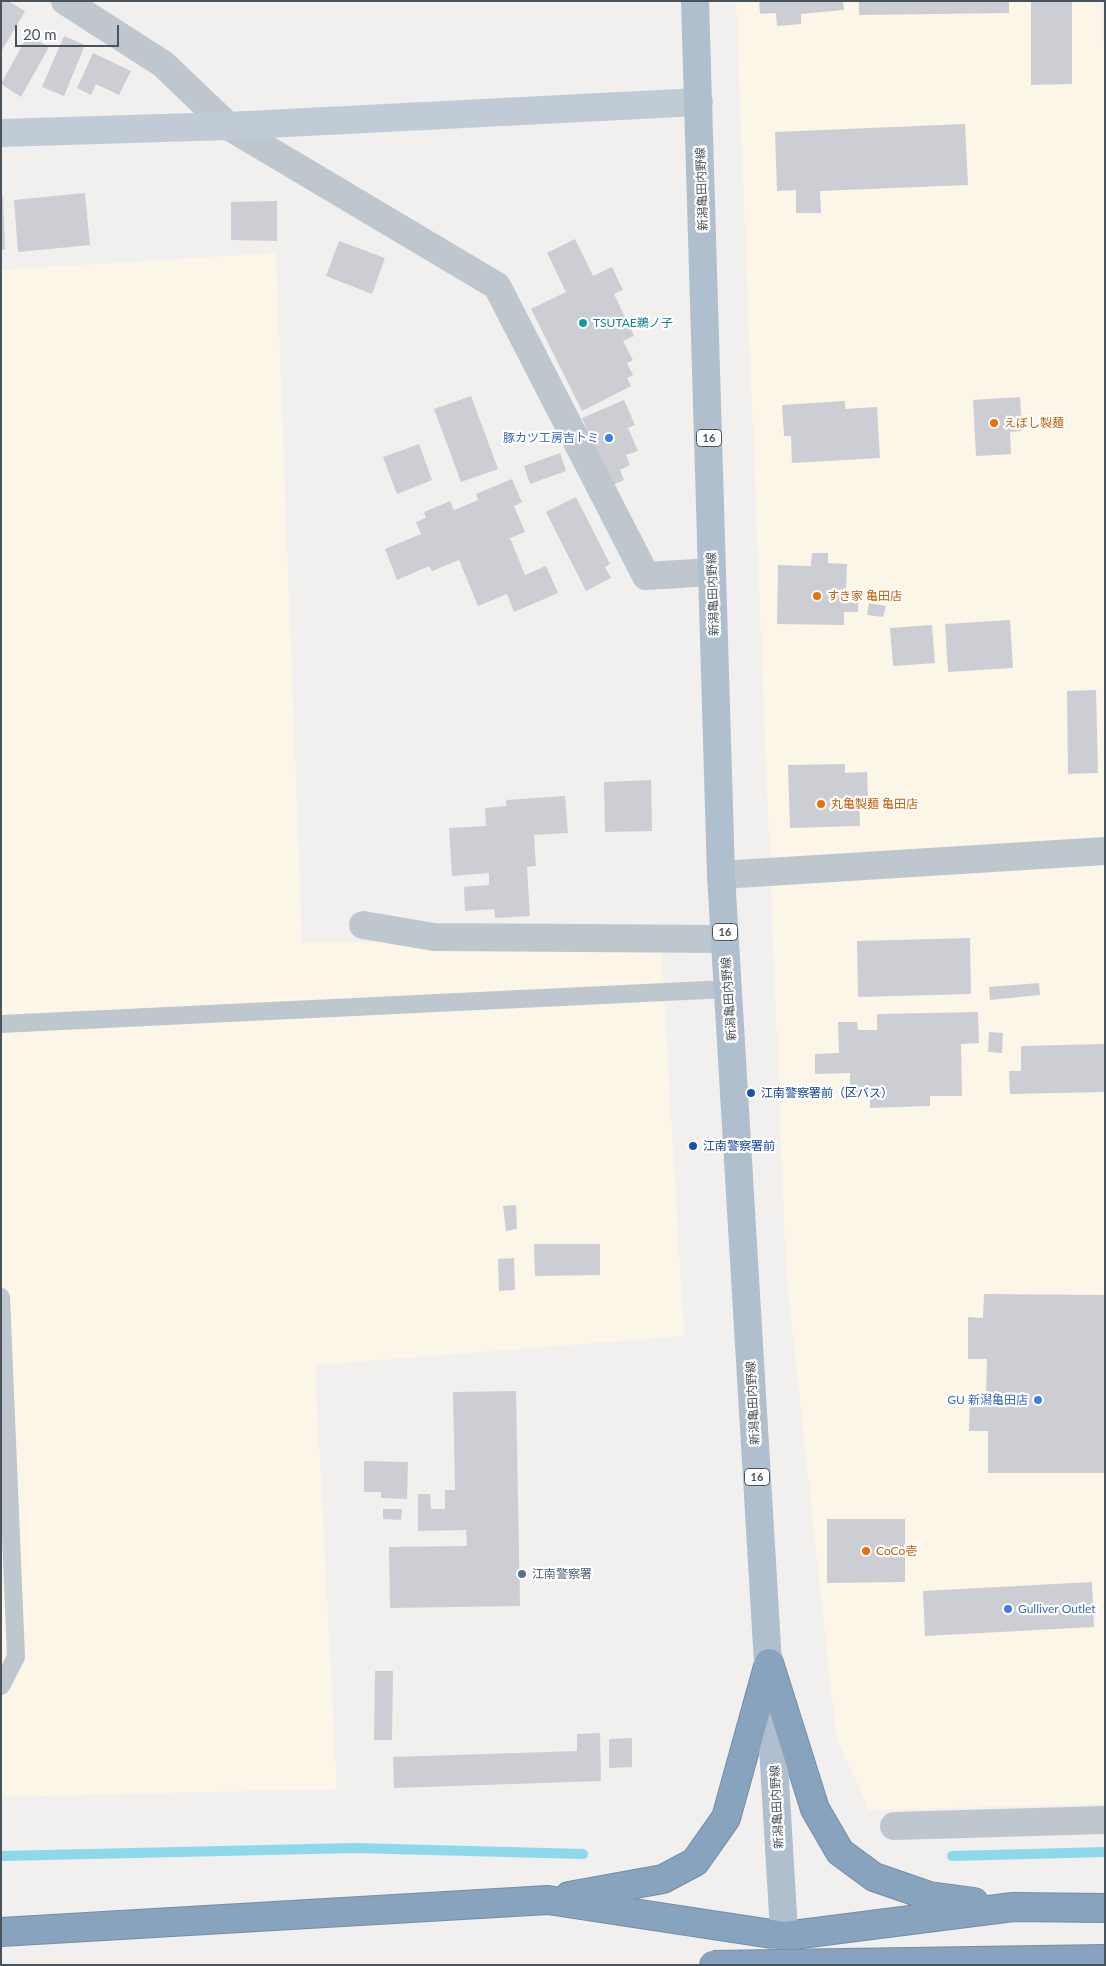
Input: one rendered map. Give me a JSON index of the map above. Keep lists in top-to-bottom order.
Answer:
{
  "streets": {
    "main road": ["新潟亀田内野線", "16"]
  },
  "places": [
    "TSUTAE鵜ノ子",
    "えぼし製麺",
    "豚カツ工房吉トミ",
    "すき家 亀田店",
    "丸亀製麺 亀田店",
    "江南警察署前（区バス）",
    "江南警察署前",
    "GU 新潟亀田店",
    "CoCo壱",
    "江南警察署",
    "Gulliver Outlet"
  ],
  "scale_bar": "20 m"
}
